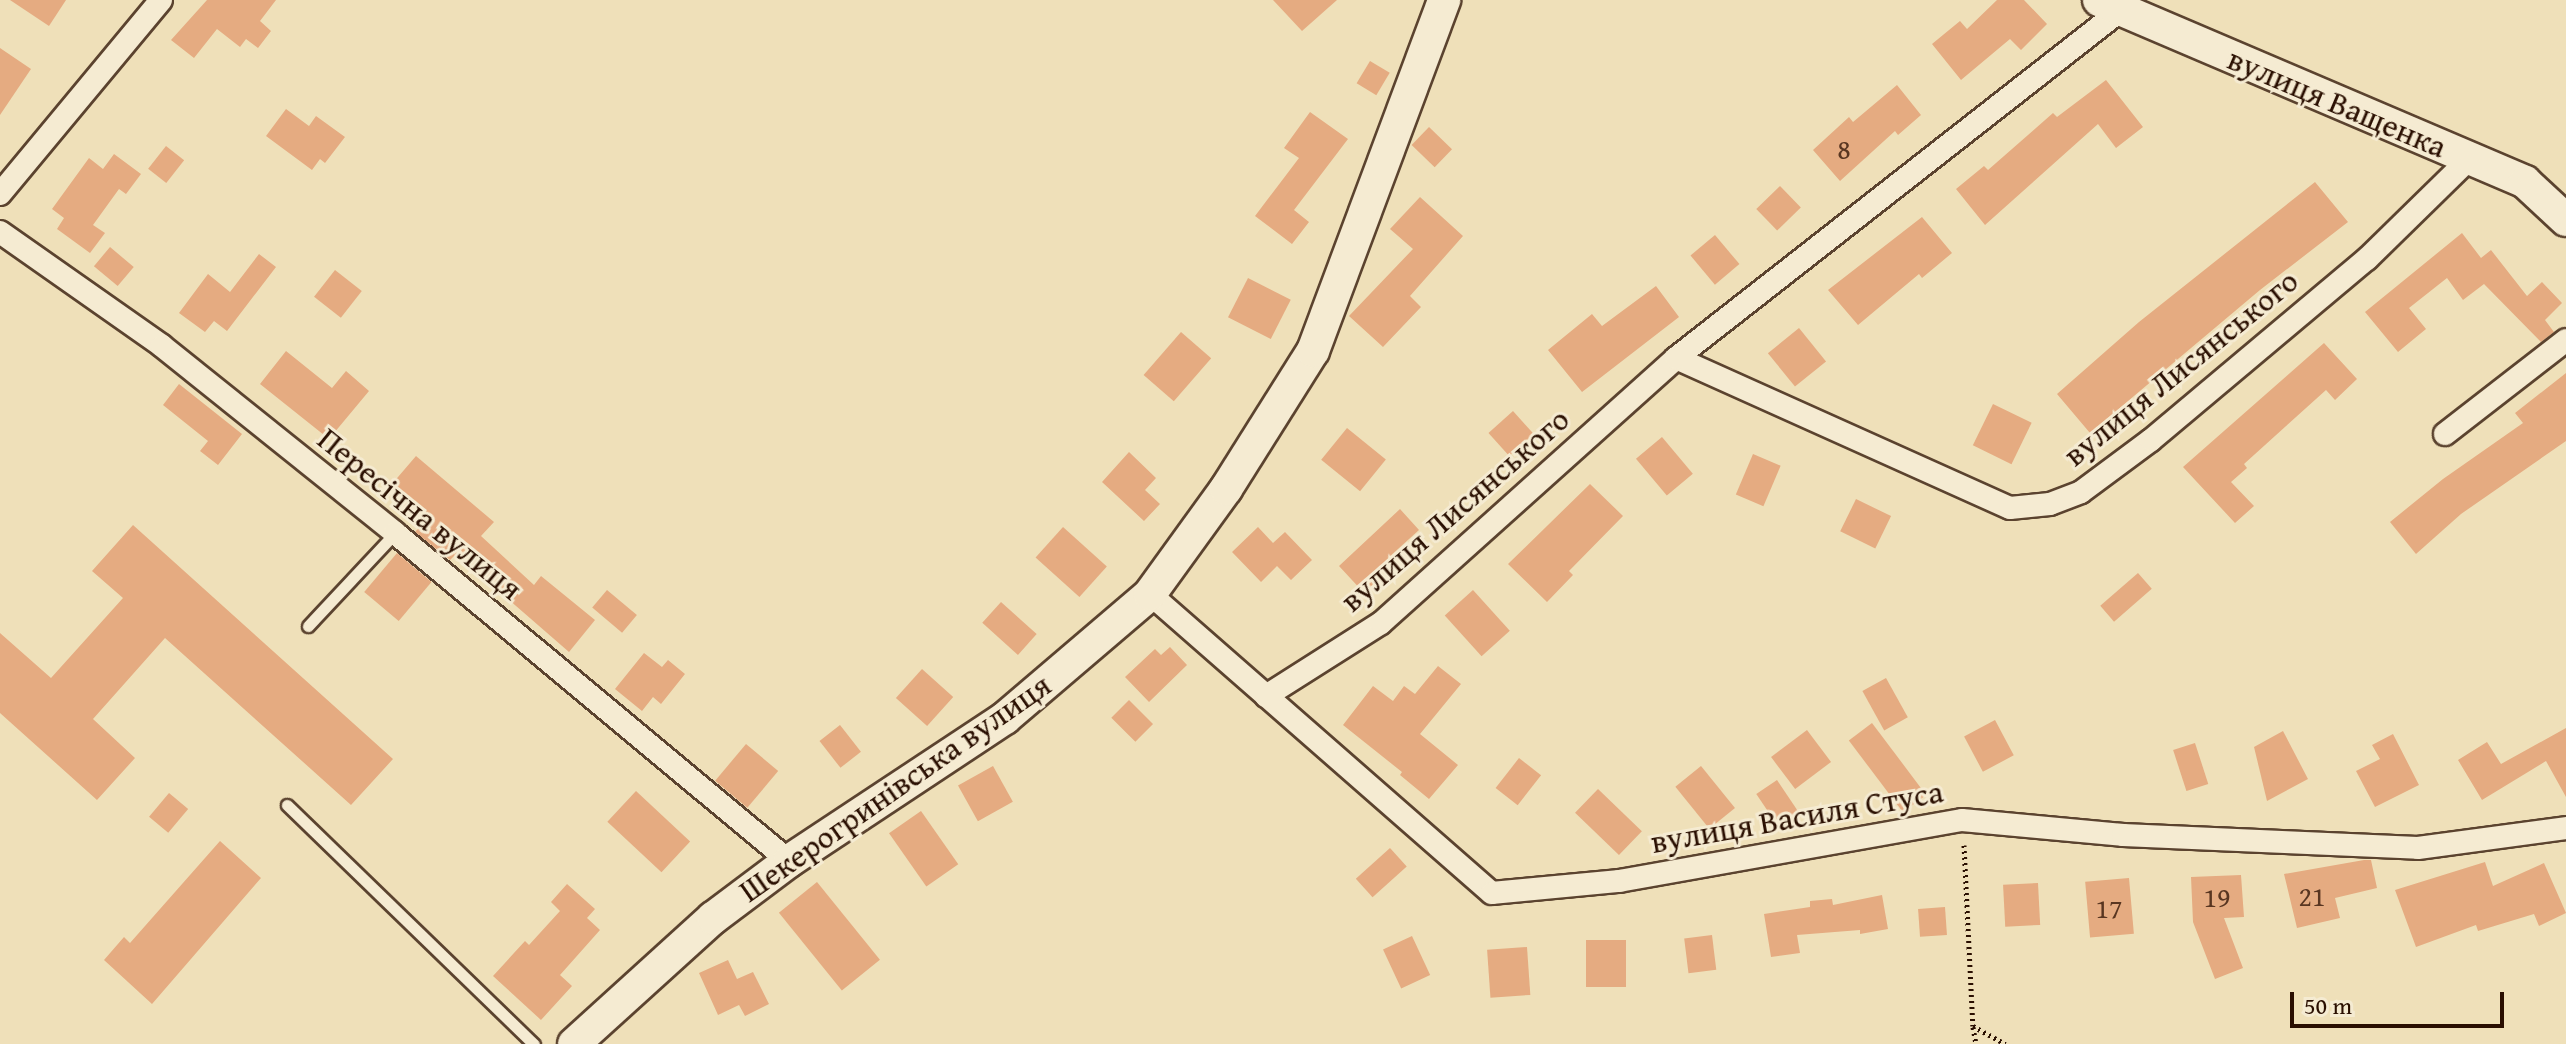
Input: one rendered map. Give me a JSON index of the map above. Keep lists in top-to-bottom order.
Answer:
{
  "streets": {
    "street": [
      "вулиця Ващенка",
      "вулиця Лисянського",
      "Пересічна вулиця",
      "Шекерогринівська вулиця",
      "вулиця Василя Стуса"
    ]
  },
  "crossings": [
    ["вулиця Ващенка", "вулиця Лисянського"],
    ["вулиця Лисянського", "вулиця Василя Стуса"],
    ["Пересічна вулиця", "Шекерогринівська вулиця"],
    ["Шекерогринівська вулиця", "вулиця Василя Стуса"]
  ],
  "house_numbers": [
    "8",
    "21",
    "19",
    "17"
  ],
  "scale_bar": "50 m"
}
